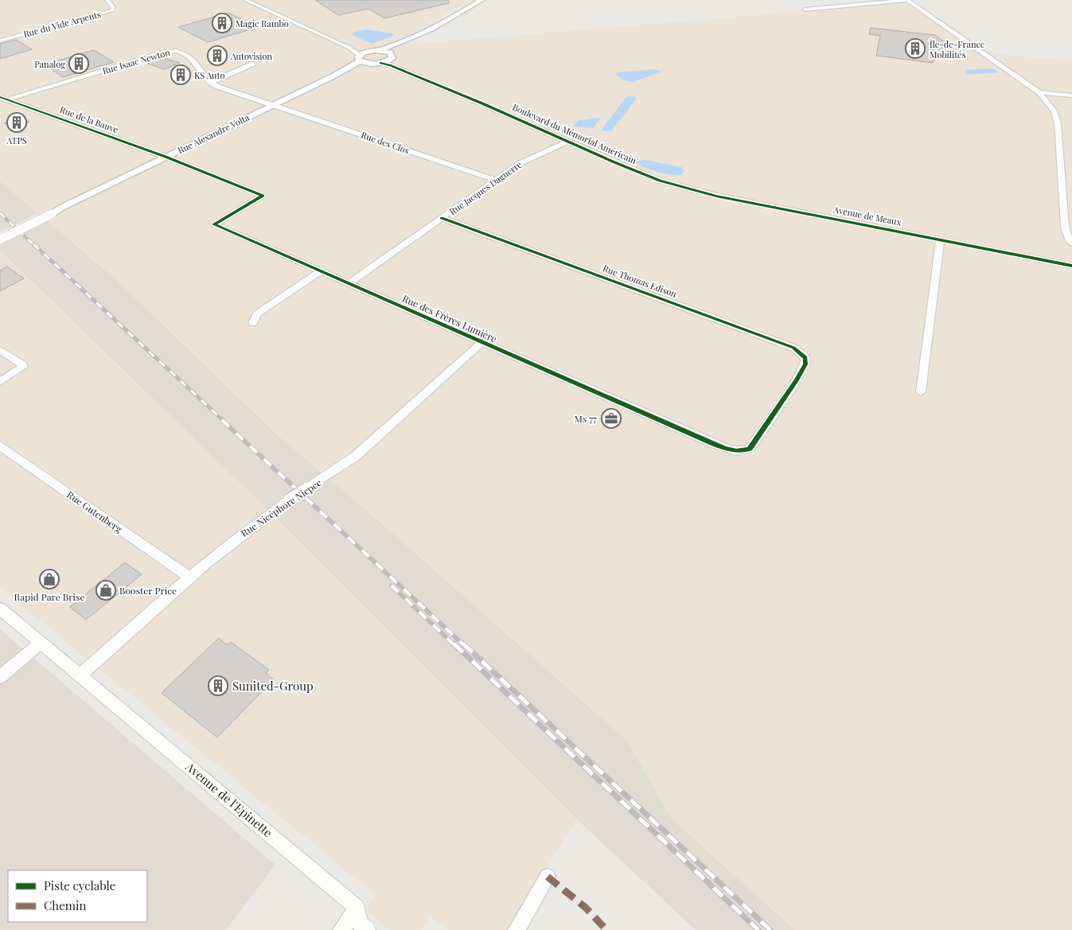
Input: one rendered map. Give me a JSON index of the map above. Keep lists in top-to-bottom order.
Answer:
{
  "streets": {
    "main road": ["Rue Alexandre Volta"],
    "street": [
      "Rue du Vide Arpents",
      "Rue Isaac Newton",
      "Rue de la Bauve",
      "Boulevard du Mémorial Américain",
      "Rue des Clos",
      "Rue Jacques Daguerre",
      "Avenue de Meaux",
      "Rue Thomas Edison",
      "Rue des Frères Lumière",
      "Rue Nicéphore Niepce",
      "Rue Gutenberg",
      "Avenue de l'Epinette"
    ]
  },
  "crossings": [
    ["Rue Isaac Newton", "Rue de la Bauve"],
    ["Rue de la Bauve", "Rue Alexandre Volta"],
    ["Rue de la Bauve", "Rue des Frères Lumière"],
    ["Rue Alexandre Volta", "Rue des Clos"],
    ["Rue Alexandre Volta", "Rue des Frères Lumière"],
    ["Boulevard du Mémorial Américain", "Rue Jacques Daguerre"],
    ["Boulevard du Mémorial Américain", "Avenue de Meaux"],
    ["Rue des Clos", "Rue Jacques Daguerre"],
    ["Rue Jacques Daguerre", "Rue Thomas Edison"],
    ["Rue Jacques Daguerre", "Rue des Frères Lumière"],
    ["Rue Thomas Edison", "Rue des Frères Lumière"],
    ["Rue des Frères Lumière", "Rue Nicéphore Niepce"],
    ["Rue Nicéphore Niepce", "Rue Gutenberg"],
    ["Rue Nicéphore Niepce", "Avenue de l'Epinette"]
  ],
  "places": {
    "building": [
      "Magic Rambo",
      "Île-de-France Mobilités",
      "Autovision",
      "Panalog",
      "KS Auto",
      "ATPS",
      "Sunited-Group"
    ],
    "office": ["Ms 77"],
    "shop": ["Rapid Pare Brise", "Booster Price"]
  },
  "legend": ["Piste cyclable", "Chemin"]
}
